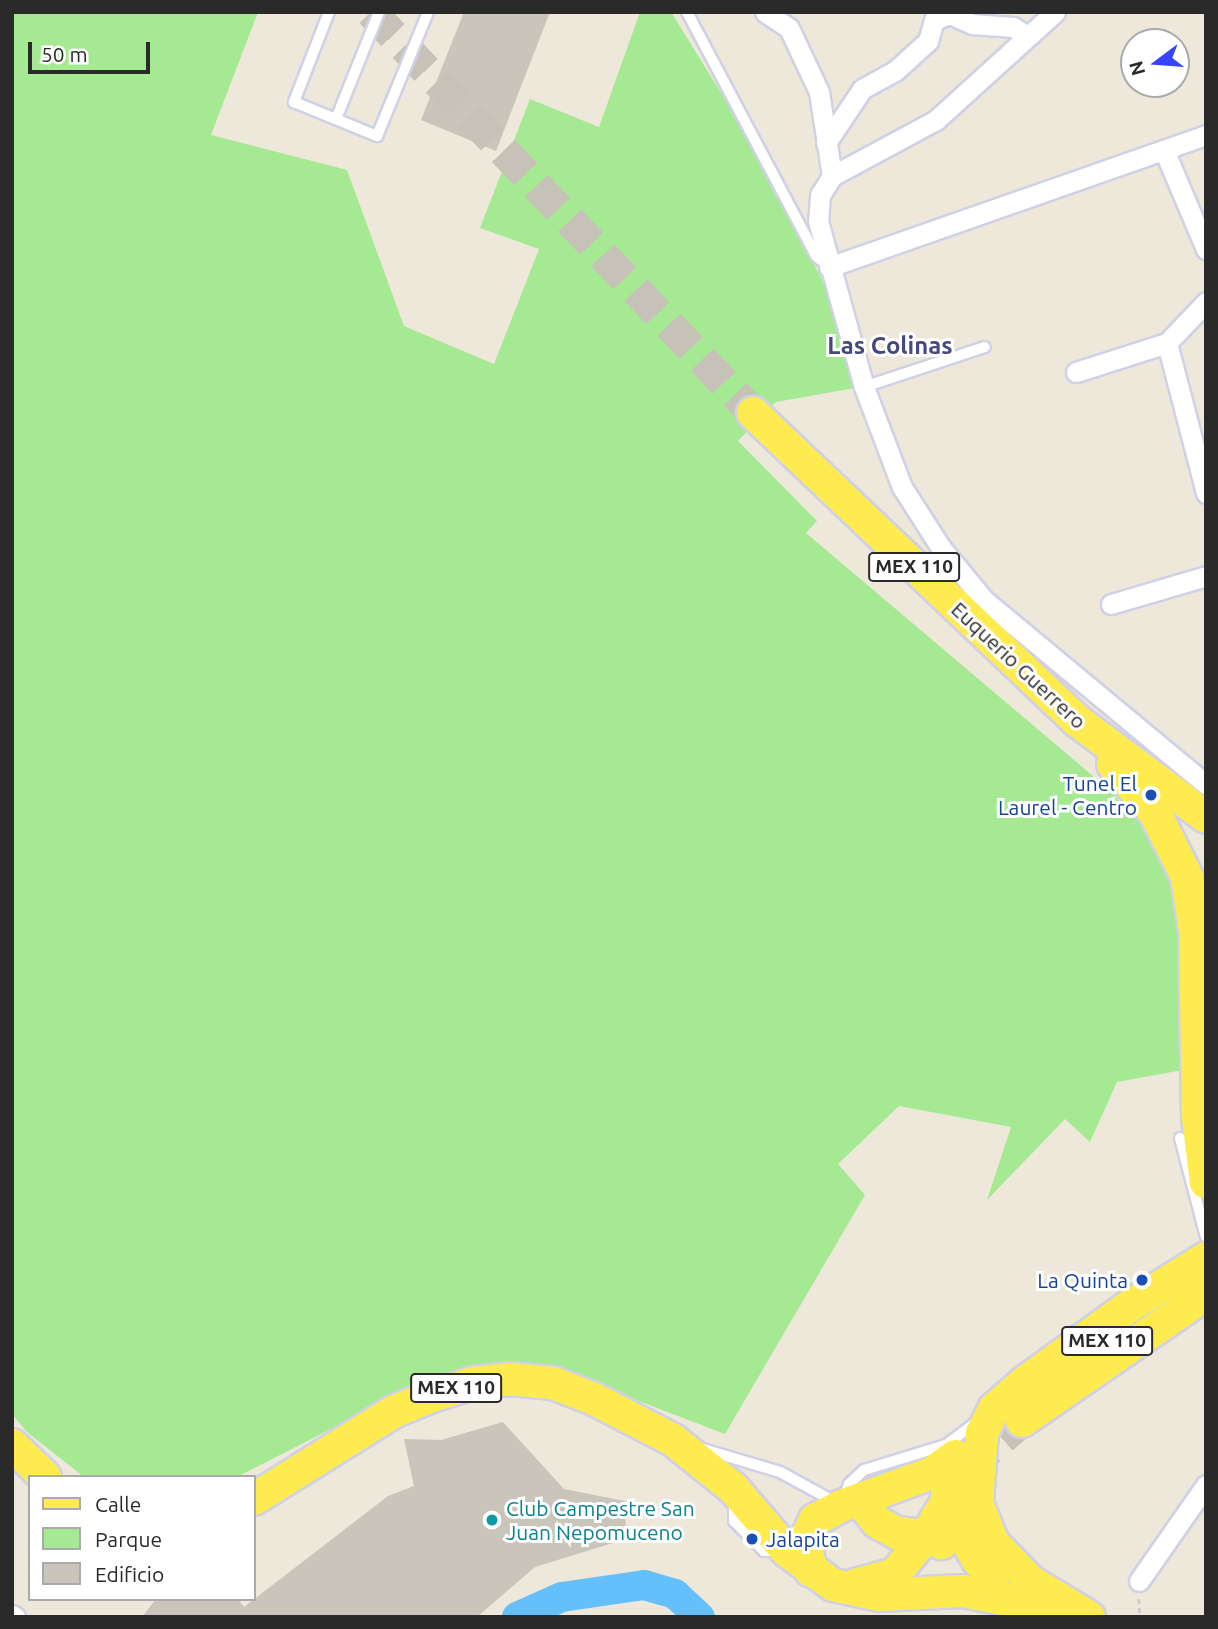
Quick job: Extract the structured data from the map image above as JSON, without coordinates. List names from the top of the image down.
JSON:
{
  "streets": {
    "main road": ["MEX 110", "Euquerio Guerrero"]
  },
  "crossings": [
    ["MEX 110", "Euquerio Guerrero"]
  ],
  "districts": ["Las Colinas"],
  "places": [
    "Tunel El Laurel - Centro",
    "La Quinta",
    "Club Campestre San Juan Nepomuceno",
    "Jalapita"
  ],
  "legend": ["Calle", "Parque", "Edificio"],
  "scale_bar": "50 m",
  "north": "left"
}
